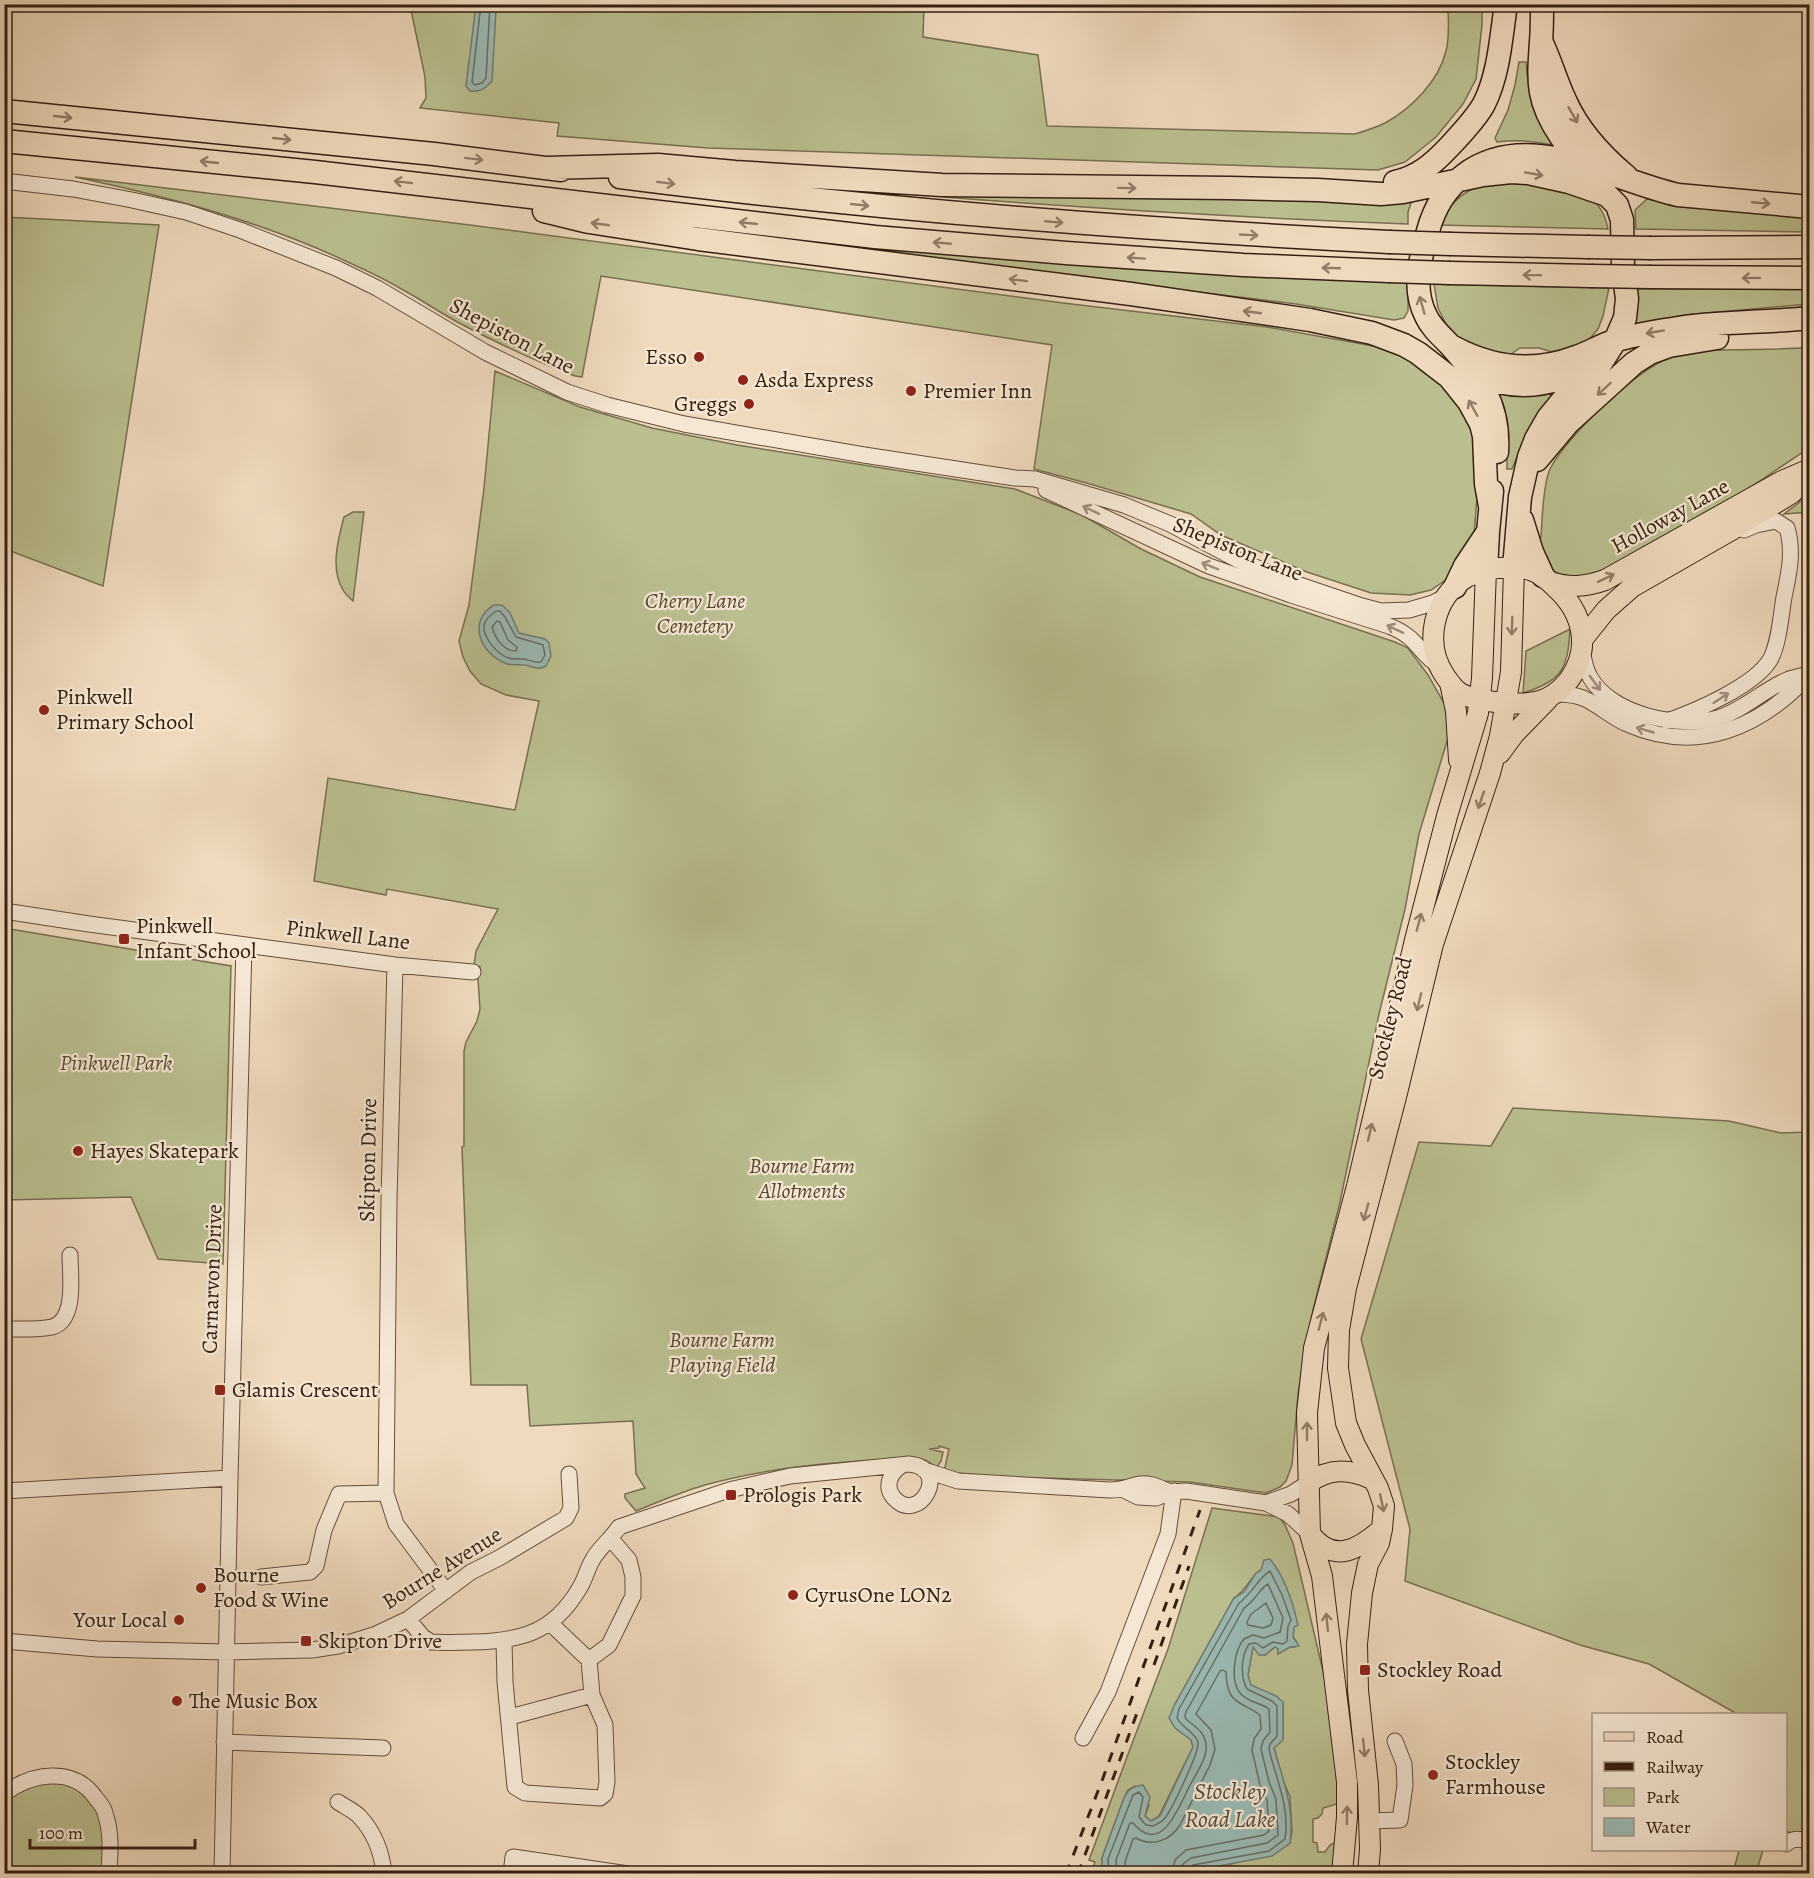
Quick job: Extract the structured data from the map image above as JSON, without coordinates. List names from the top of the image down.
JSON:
{
  "streets": {
    "main road": ["Holloway Lane", "Stockley Road"],
    "street": [
      "Shepiston Lane",
      "Pinkwell Lane",
      "Skipton Drive",
      "Carnarvon Drive",
      "Bourne Avenue"
    ]
  },
  "crossings": [
    ["Holloway Lane", "Stockley Road"],
    ["Pinkwell Lane", "Skipton Drive"],
    ["Pinkwell Lane", "Carnarvon Drive"],
    ["Skipton Drive", "Bourne Avenue"],
    ["Carnarvon Drive", "Bourne Avenue"]
  ],
  "water": ["Stockley Road Lake"],
  "parks": [
    "Cherry Lane Cemetery",
    "Pinkwell Park",
    "Bourne Farm Allotments",
    "Bourne Farm Playing Field"
  ],
  "places": {
    "other": [
      "Esso",
      "Asda Express",
      "Premier Inn",
      "Greggs",
      "Pinkwell Primary School",
      "Hayes Skatepark",
      "Bourne Food & Wine",
      "CyrusOne LON2",
      "Your Local",
      "The Music Box",
      "Stockley Farmhouse"
    ],
    "transit": [
      "Pinkwell Infant School",
      "Glamis Crescent",
      "Prologis Park",
      "Skipton Drive",
      "Stockley Road"
    ]
  },
  "legend": [
    "Road",
    "Railway",
    "Park",
    "Water"
  ],
  "scale_bar": "100 m"
}
